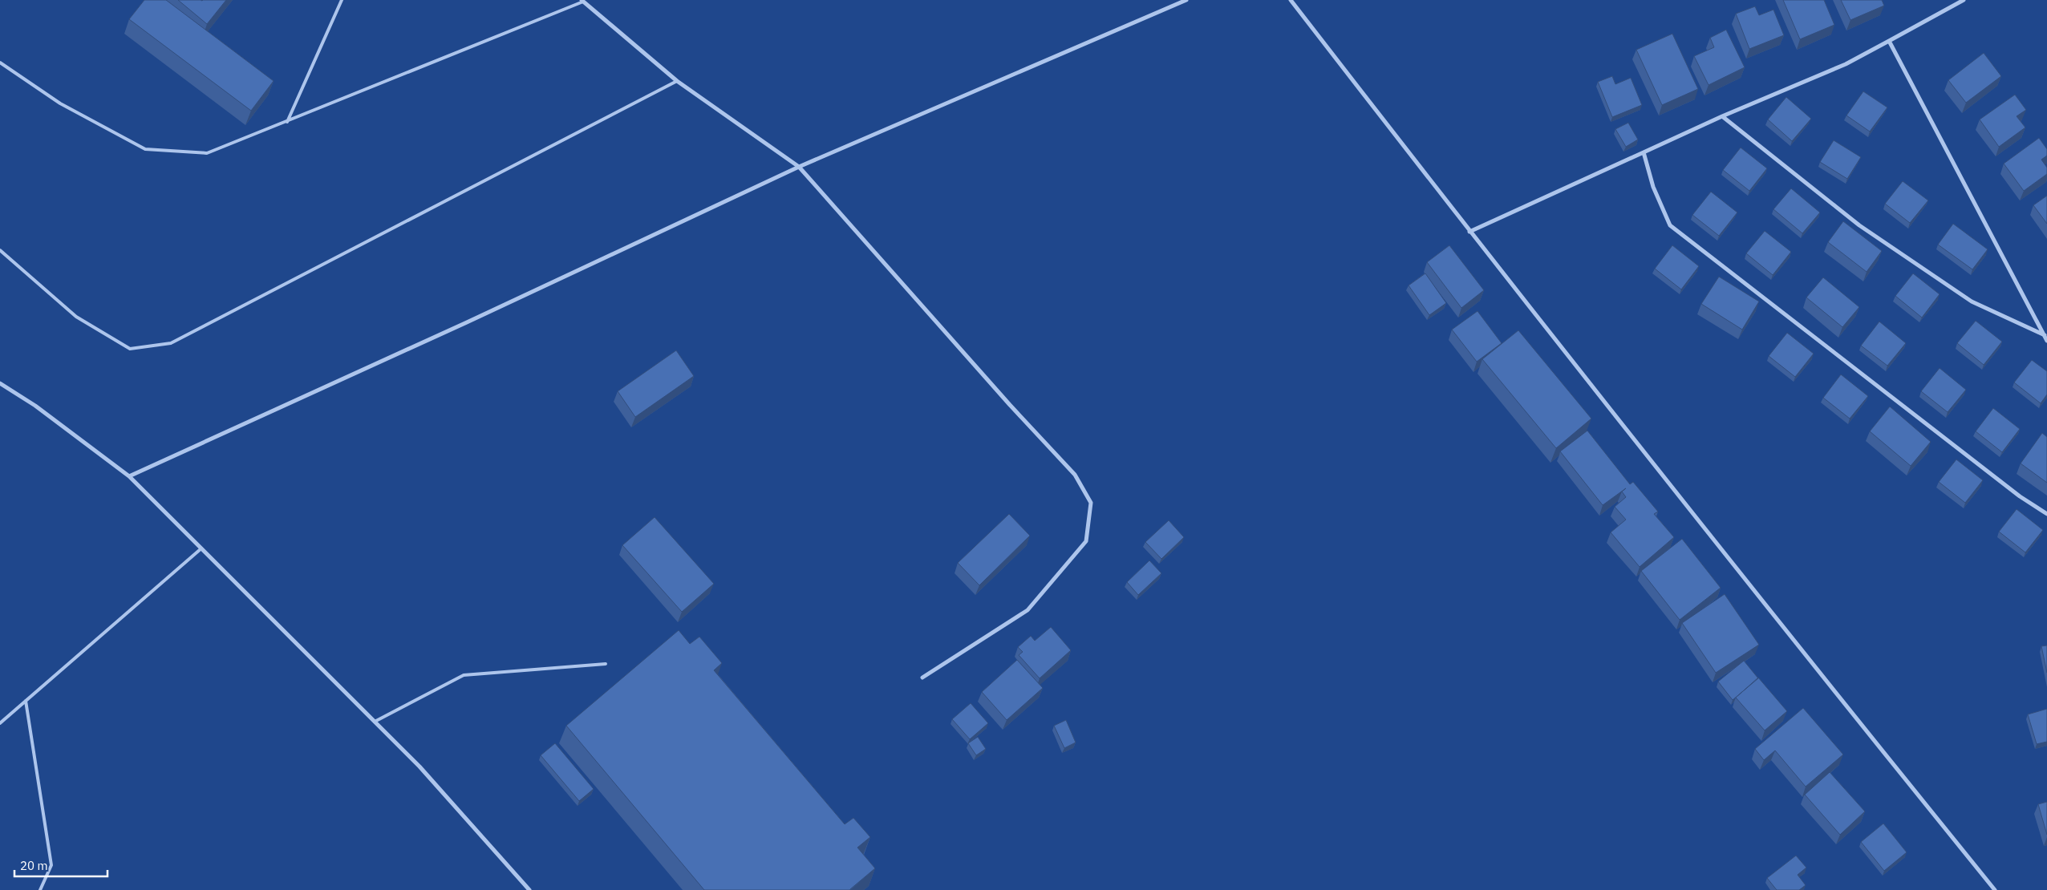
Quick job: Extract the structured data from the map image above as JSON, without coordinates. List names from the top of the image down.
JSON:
{
  "scale_bar": "20 m"
}
